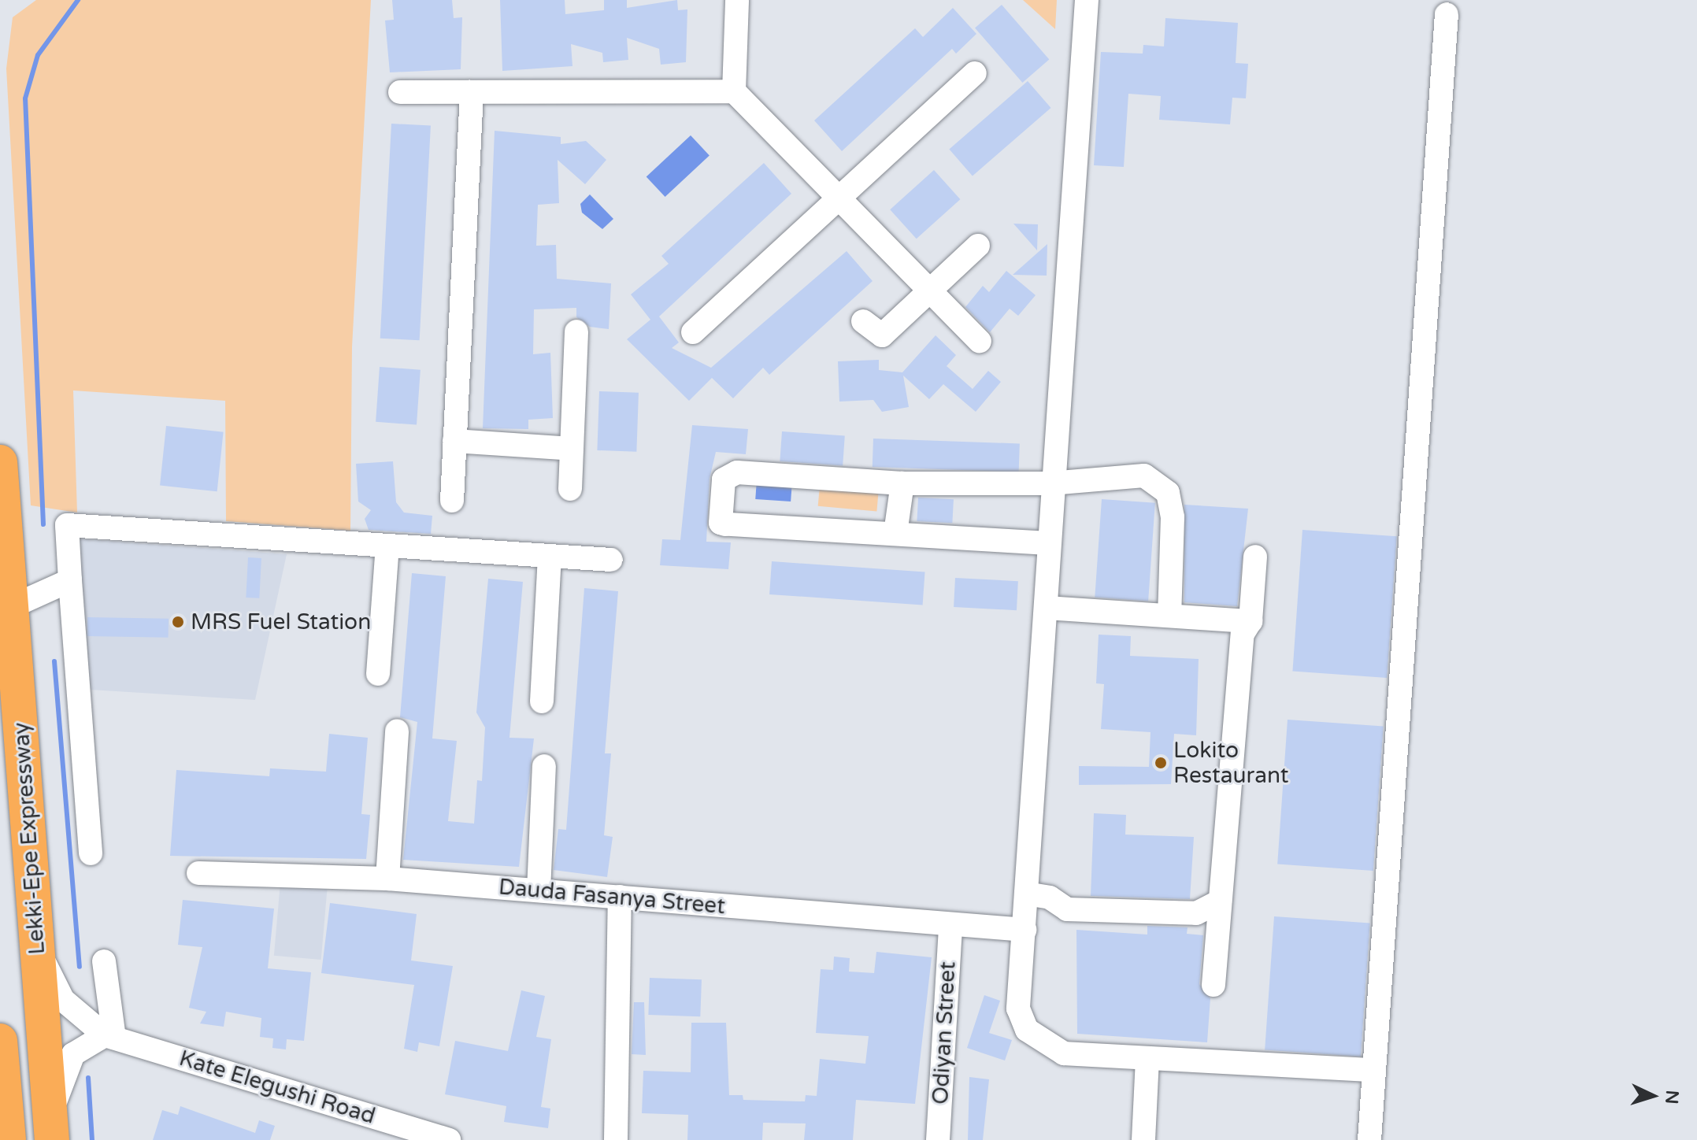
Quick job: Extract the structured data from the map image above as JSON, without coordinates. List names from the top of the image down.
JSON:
{
  "streets": {
    "highway": ["Lekki-Epe Expressway"],
    "street": ["Dauda Fasanya Street", "Odiyan Street", "Kate Elegushi Road"]
  },
  "crossings": [
    ["Lekki-Epe Expressway", "Kate Elegushi Road"],
    ["Dauda Fasanya Street", "Odiyan Street"]
  ],
  "places": ["MRS Fuel Station", "Lokito Restaurant"],
  "north": "right"
}
